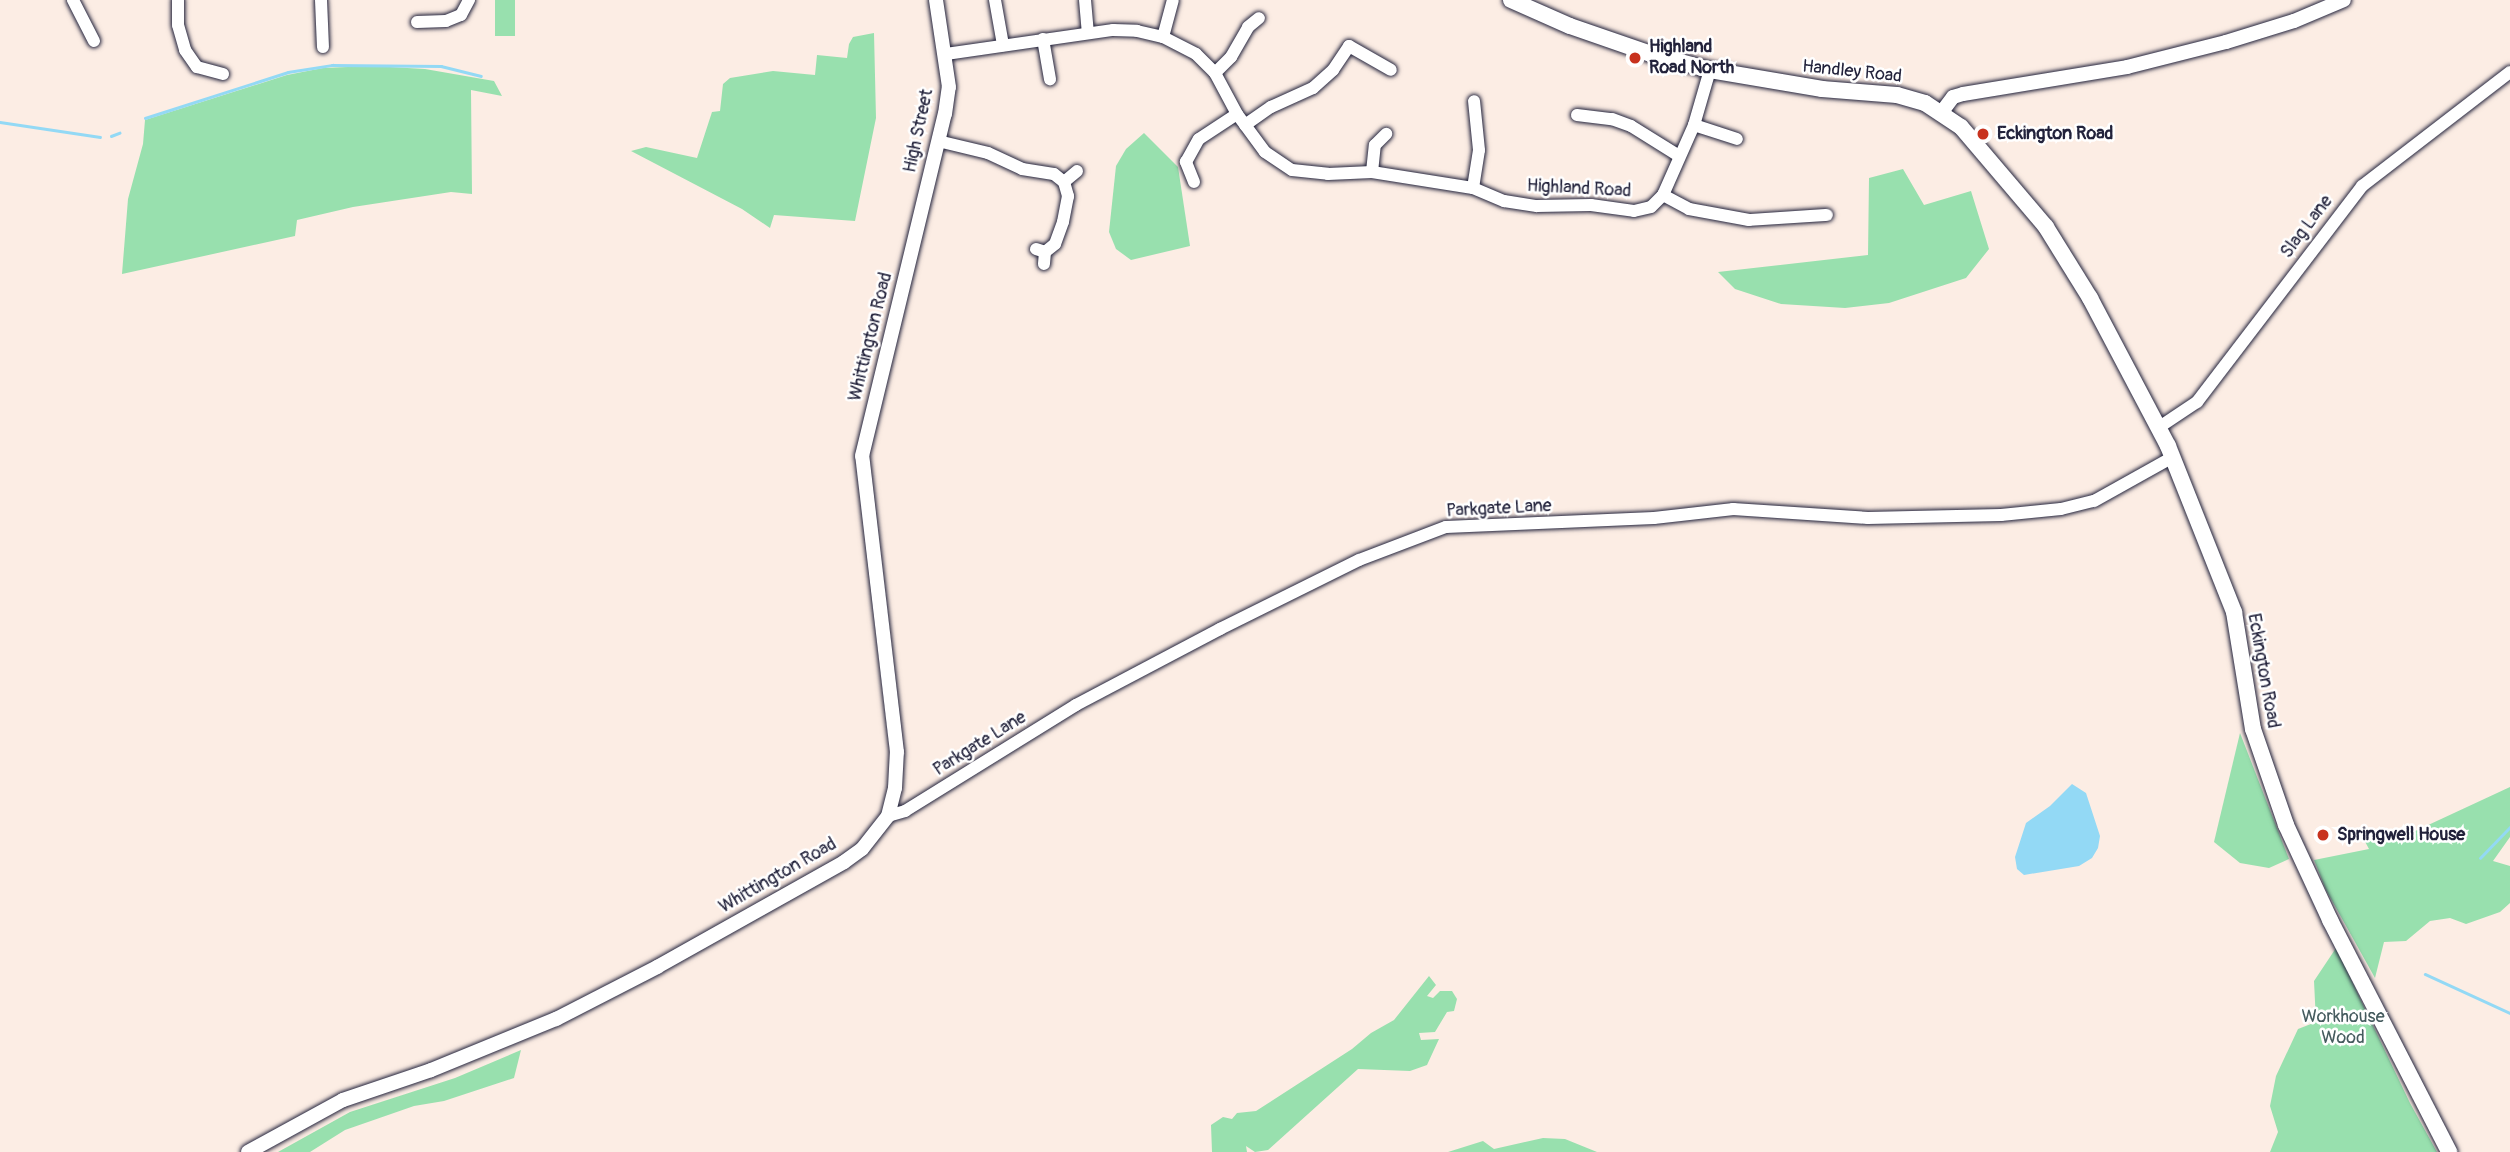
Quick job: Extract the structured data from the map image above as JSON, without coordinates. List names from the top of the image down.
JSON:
{
  "streets": {
    "main road": ["Handley Road", "Eckington Road"],
    "street": [
      "High Street",
      "Highland Road",
      "Slag Lane",
      "Whittington Road",
      "Parkgate Lane"
    ]
  },
  "crossings": [
    ["Handley Road", "Eckington Road"],
    ["High Street", "Highland Road"],
    ["High Street", "Whittington Road"],
    ["Slag Lane", "Eckington Road"],
    ["Whittington Road", "Parkgate Lane"],
    ["Parkgate Lane", "Eckington Road"]
  ],
  "parks": ["Workhouse Wood"],
  "places": ["Highland Road North", "Eckington Road", "Springwell House"]
}
